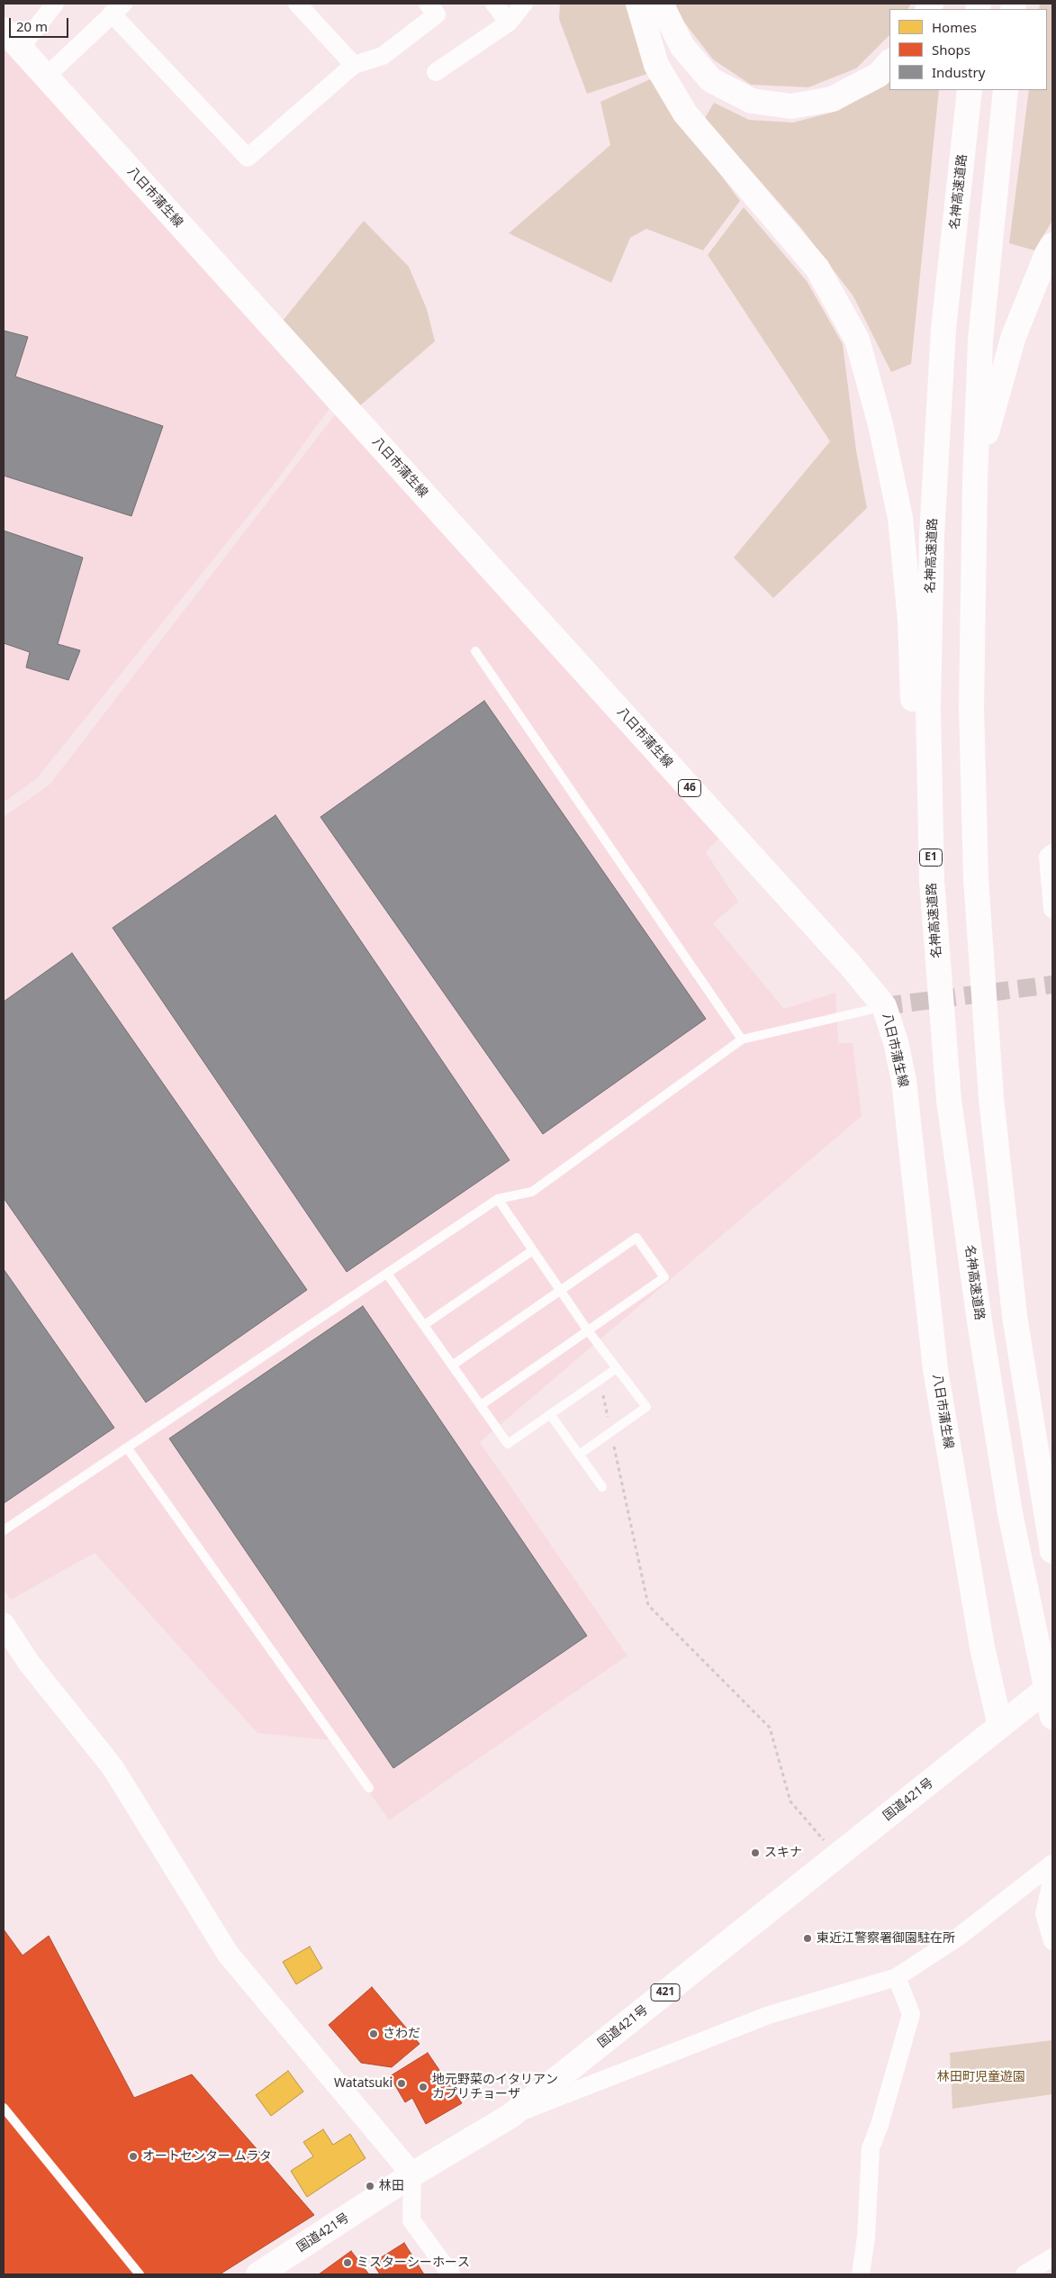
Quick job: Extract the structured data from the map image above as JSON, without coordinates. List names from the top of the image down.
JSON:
{
  "streets": {
    "main road": [
      "名神高速道路",
      "八日市蒲生線",
      "46",
      "E1",
      "国道421号",
      "421"
    ]
  },
  "crossings": [
    ["八日市蒲生線", "国道421号"]
  ],
  "parks": ["林田町児童遊園"],
  "places": [
    "スキナ",
    "東近江警察署御園駐在所",
    "さわだ",
    "Watatsuki",
    "地元野菜のイタリアン カプリチョーザ",
    "オートセンター ムラタ",
    "林田",
    "ミスターシーホース"
  ],
  "legend": ["Homes", "Shops", "Industry"],
  "scale_bar": "20 m"
}
